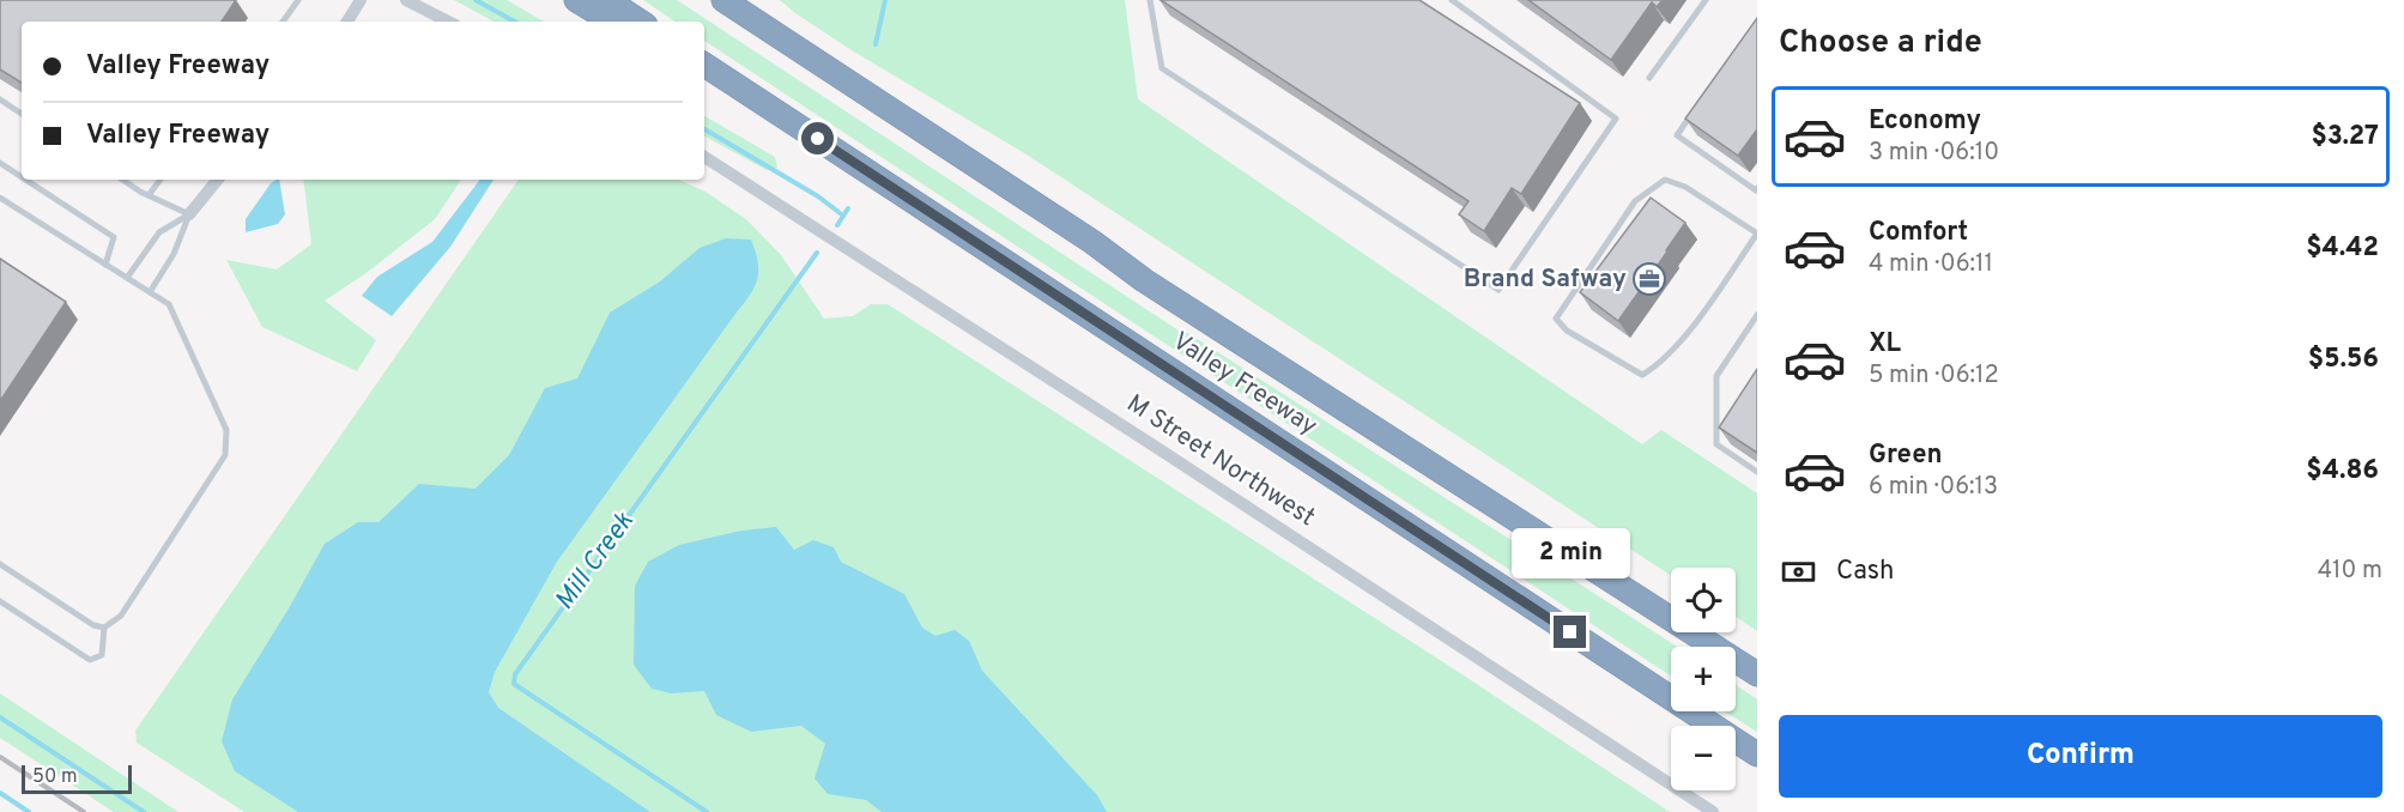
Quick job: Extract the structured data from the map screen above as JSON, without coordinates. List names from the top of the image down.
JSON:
{
  "streets": {
    "highway": ["Valley Freeway"],
    "street": ["M Street Northwest"]
  },
  "water": ["Mill Creek"],
  "places": {
    "office": ["Brand Safway"]
  },
  "scale_bar": "50 m",
  "page": {
    "heading": "Choose a ride",
    "banner": ["Valley Freeway", "Valley Freeway"],
    "list": [
      {
        "name": "Economy",
        "note": "3 min · 06:10",
        "value": "$3.27"
      },
      {
        "name": "Comfort",
        "note": "4 min · 06:11",
        "value": "$4.42"
      },
      {
        "name": "XL",
        "note": "5 min · 06:12",
        "value": "$5.56"
      },
      {
        "name": "Green",
        "note": "6 min · 06:13",
        "value": "$4.86"
      }
    ],
    "bubble": "2 min",
    "pay": ["Cash", "410 m"],
    "map_buttons": ["+", "−"],
    "buttons": "Confirm",
    "scale": "50 m"
  }
}
